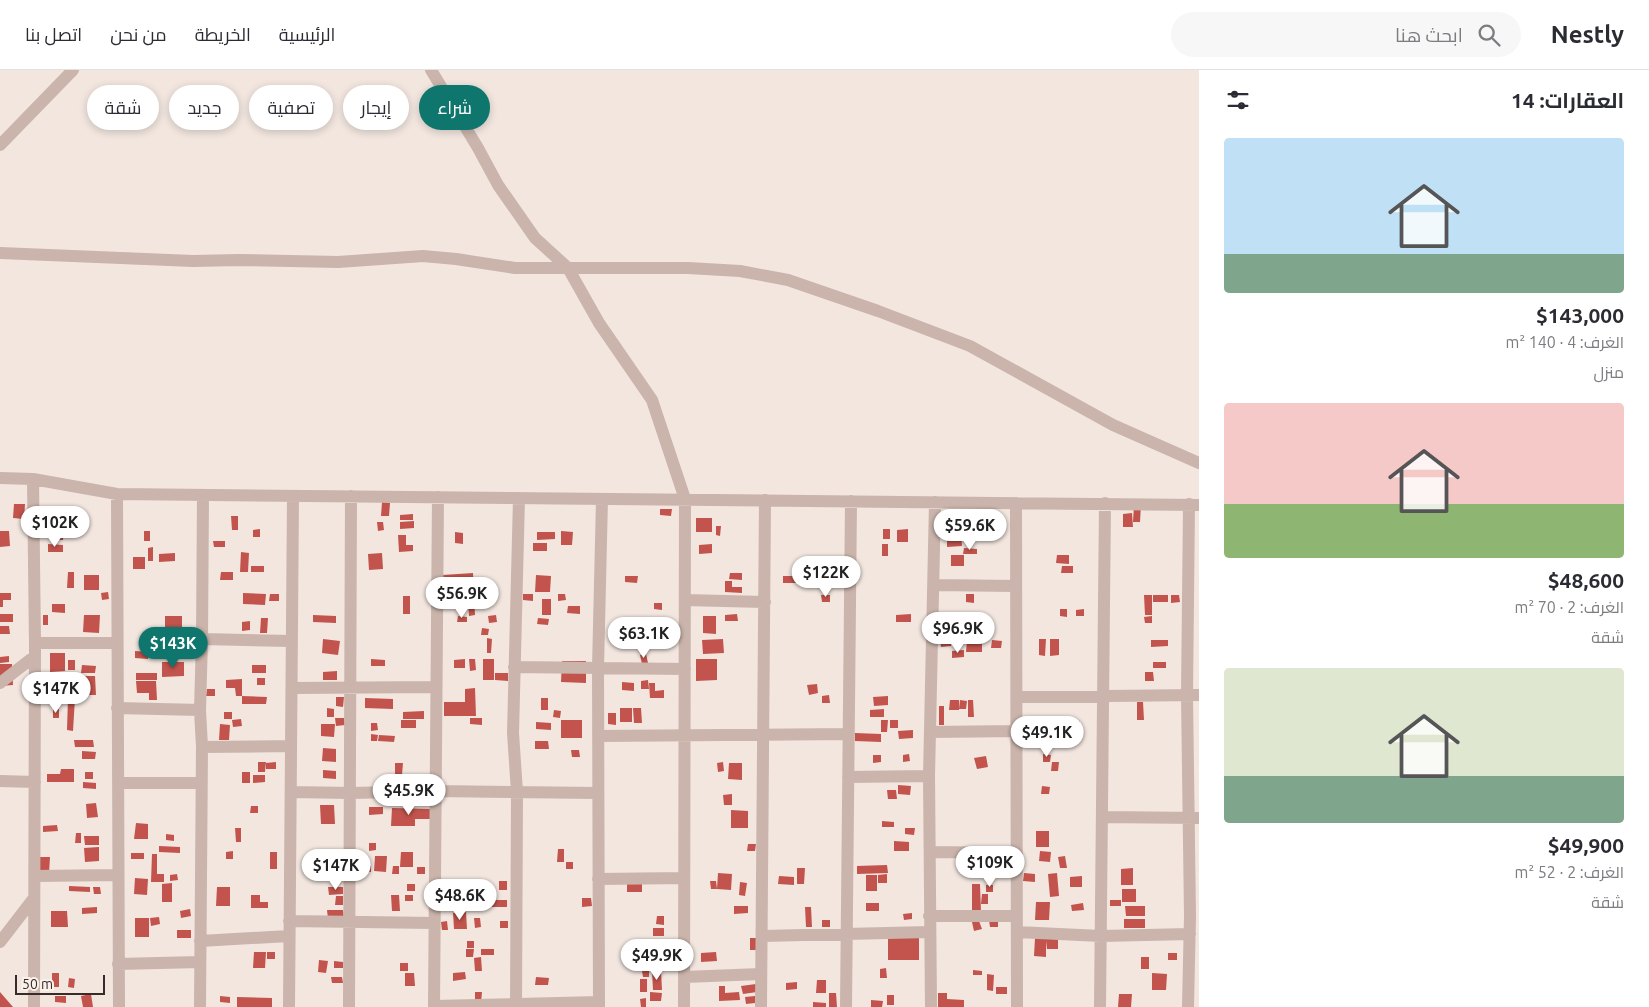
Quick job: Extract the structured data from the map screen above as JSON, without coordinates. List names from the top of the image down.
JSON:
{
  "scale_bar": "50 m",
  "page": {
    "header": "Nestly",
    "search": "ابحث هنا",
    "nav": [
      "الرئيسية",
      "الخريطة",
      "من نحن",
      "اتصل بنا"
    ],
    "heading": "العقارات: 14",
    "chip": [
      "شراء",
      "إيجار",
      "تصفية",
      "جديد",
      "شقة"
    ],
    "list": [
      {
        "name": "$143,000",
        "note": "الغرف: 4 · 140 m² · منزل"
      },
      {
        "name": "$48,600",
        "note": "الغرف: 2 · 70 m² · شقة"
      },
      {
        "name": "$49,900",
        "note": "الغرف: 2 · 52 m² · شقة"
      }
    ],
    "price": [
      "$102K",
      "$59.6K",
      "$122K",
      "$56.9K",
      "$96.9K",
      "$63.1K",
      "$143K",
      "$147K",
      "$49.1K",
      "$45.9K",
      "$109K",
      "$147K",
      "$48.6K",
      "$49.9K"
    ],
    "scale": "50 m"
  }
}
